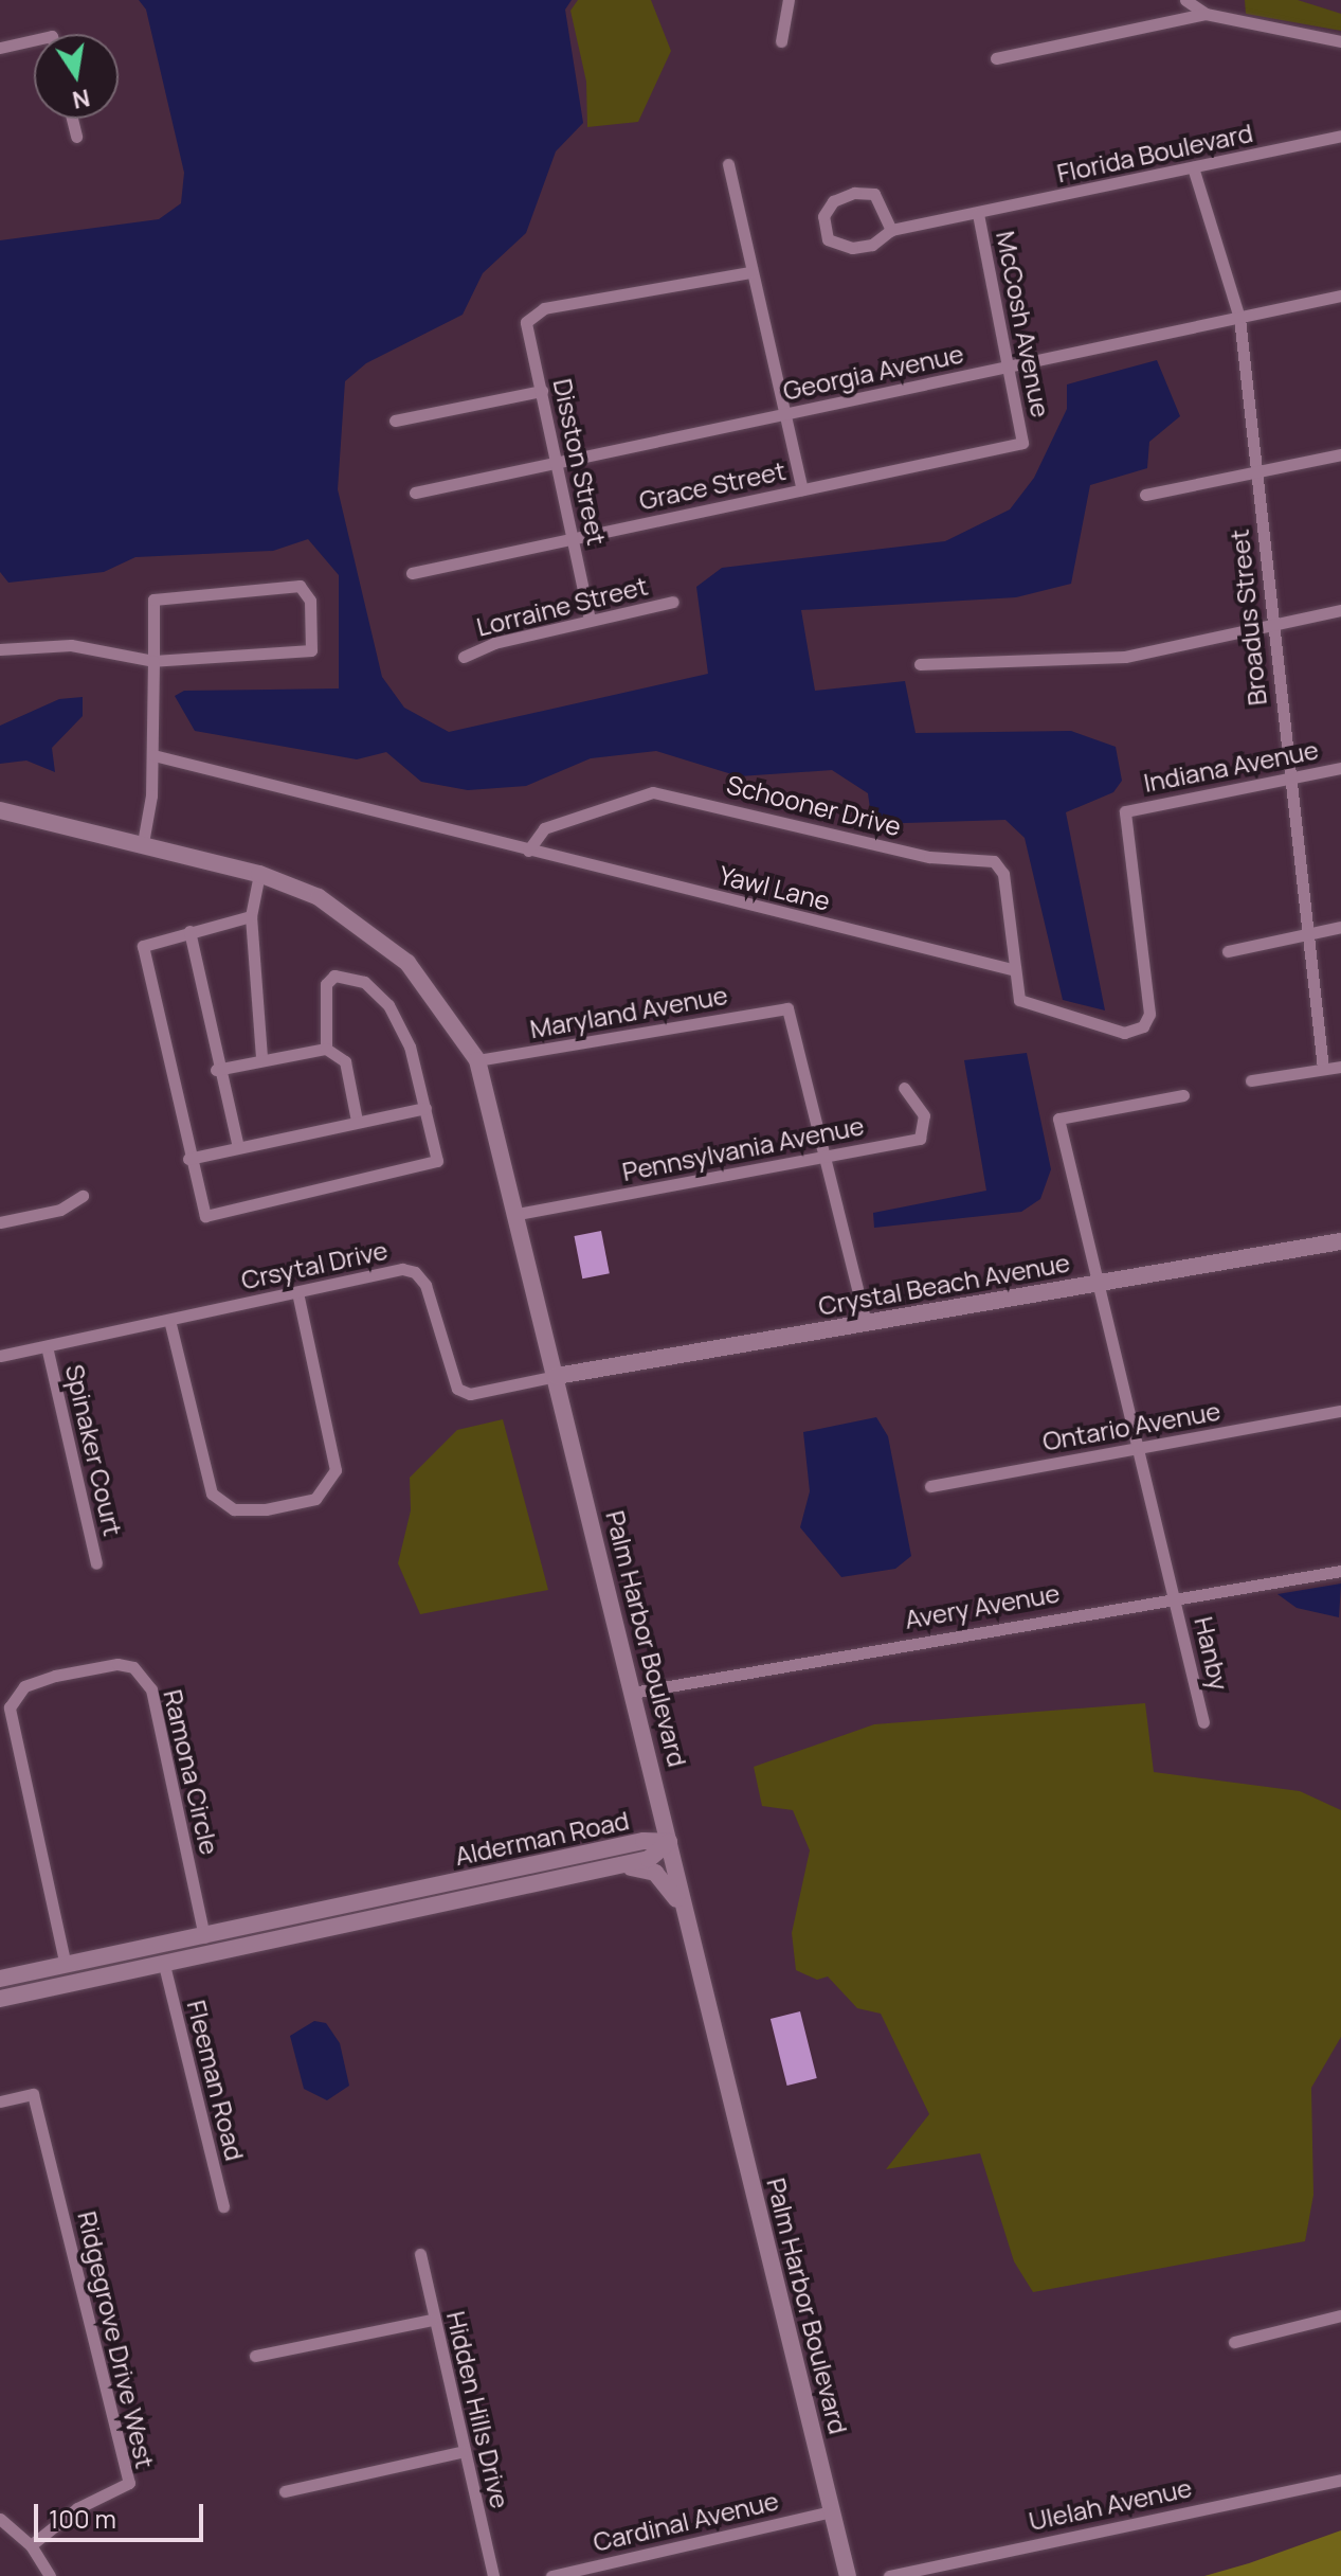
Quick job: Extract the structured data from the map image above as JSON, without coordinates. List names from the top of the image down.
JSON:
{
  "streets": {
    "main road": ["Crystal Beach Avenue", "Palm Harbor Boulevard", "Alderman Road"],
    "street": [
      "Florida Boulevard",
      "McCosh Avenue",
      "Georgia Avenue",
      "Disston Street",
      "Grace Street",
      "Lorraine Street",
      "Broadus Street",
      "Indiana Avenue",
      "Schooner Drive",
      "Yawl Lane",
      "Maryland Avenue",
      "Pennsylvania Avenue",
      "Crsytal Drive",
      "Ontario Avenue",
      "Spinaker Court",
      "Avery Avenue",
      "Hanby",
      "Ramona Circle",
      "Fleeman Road",
      "Ridgegrove Drive West",
      "Hidden Hills Drive",
      "Ulelah Avenue",
      "Cardinal Avenue"
    ]
  },
  "crossings": [
    ["Florida Boulevard", "McCosh Avenue"],
    ["Florida Boulevard", "Broadus Street"],
    ["McCosh Avenue", "Georgia Avenue"],
    ["McCosh Avenue", "Grace Street"],
    ["Georgia Avenue", "Disston Street"],
    ["Georgia Avenue", "Broadus Street"],
    ["Disston Street", "Grace Street"],
    ["Disston Street", "Lorraine Street"],
    ["Broadus Street", "Indiana Avenue"],
    ["Indiana Avenue", "Schooner Drive"],
    ["Indiana Avenue", "Yawl Lane"],
    ["Schooner Drive", "Yawl Lane"],
    ["Maryland Avenue", "Pennsylvania Avenue"],
    ["Maryland Avenue", "Palm Harbor Boulevard"],
    ["Pennsylvania Avenue", "Palm Harbor Boulevard"],
    ["Crsytal Drive", "Crystal Beach Avenue"],
    ["Crsytal Drive", "Spinaker Court"],
    ["Crsytal Drive", "Palm Harbor Boulevard"],
    ["Crystal Beach Avenue", "Palm Harbor Boulevard"],
    ["Crystal Beach Avenue", "Hanby"],
    ["Ontario Avenue", "Hanby"],
    ["Avery Avenue", "Palm Harbor Boulevard"],
    ["Avery Avenue", "Hanby"],
    ["Palm Harbor Boulevard", "Alderman Road"],
    ["Palm Harbor Boulevard", "Cardinal Avenue"],
    ["Ramona Circle", "Alderman Road"],
    ["Alderman Road", "Fleeman Road"]
  ],
  "scale_bar": "100 m",
  "north": "bottom"
}
